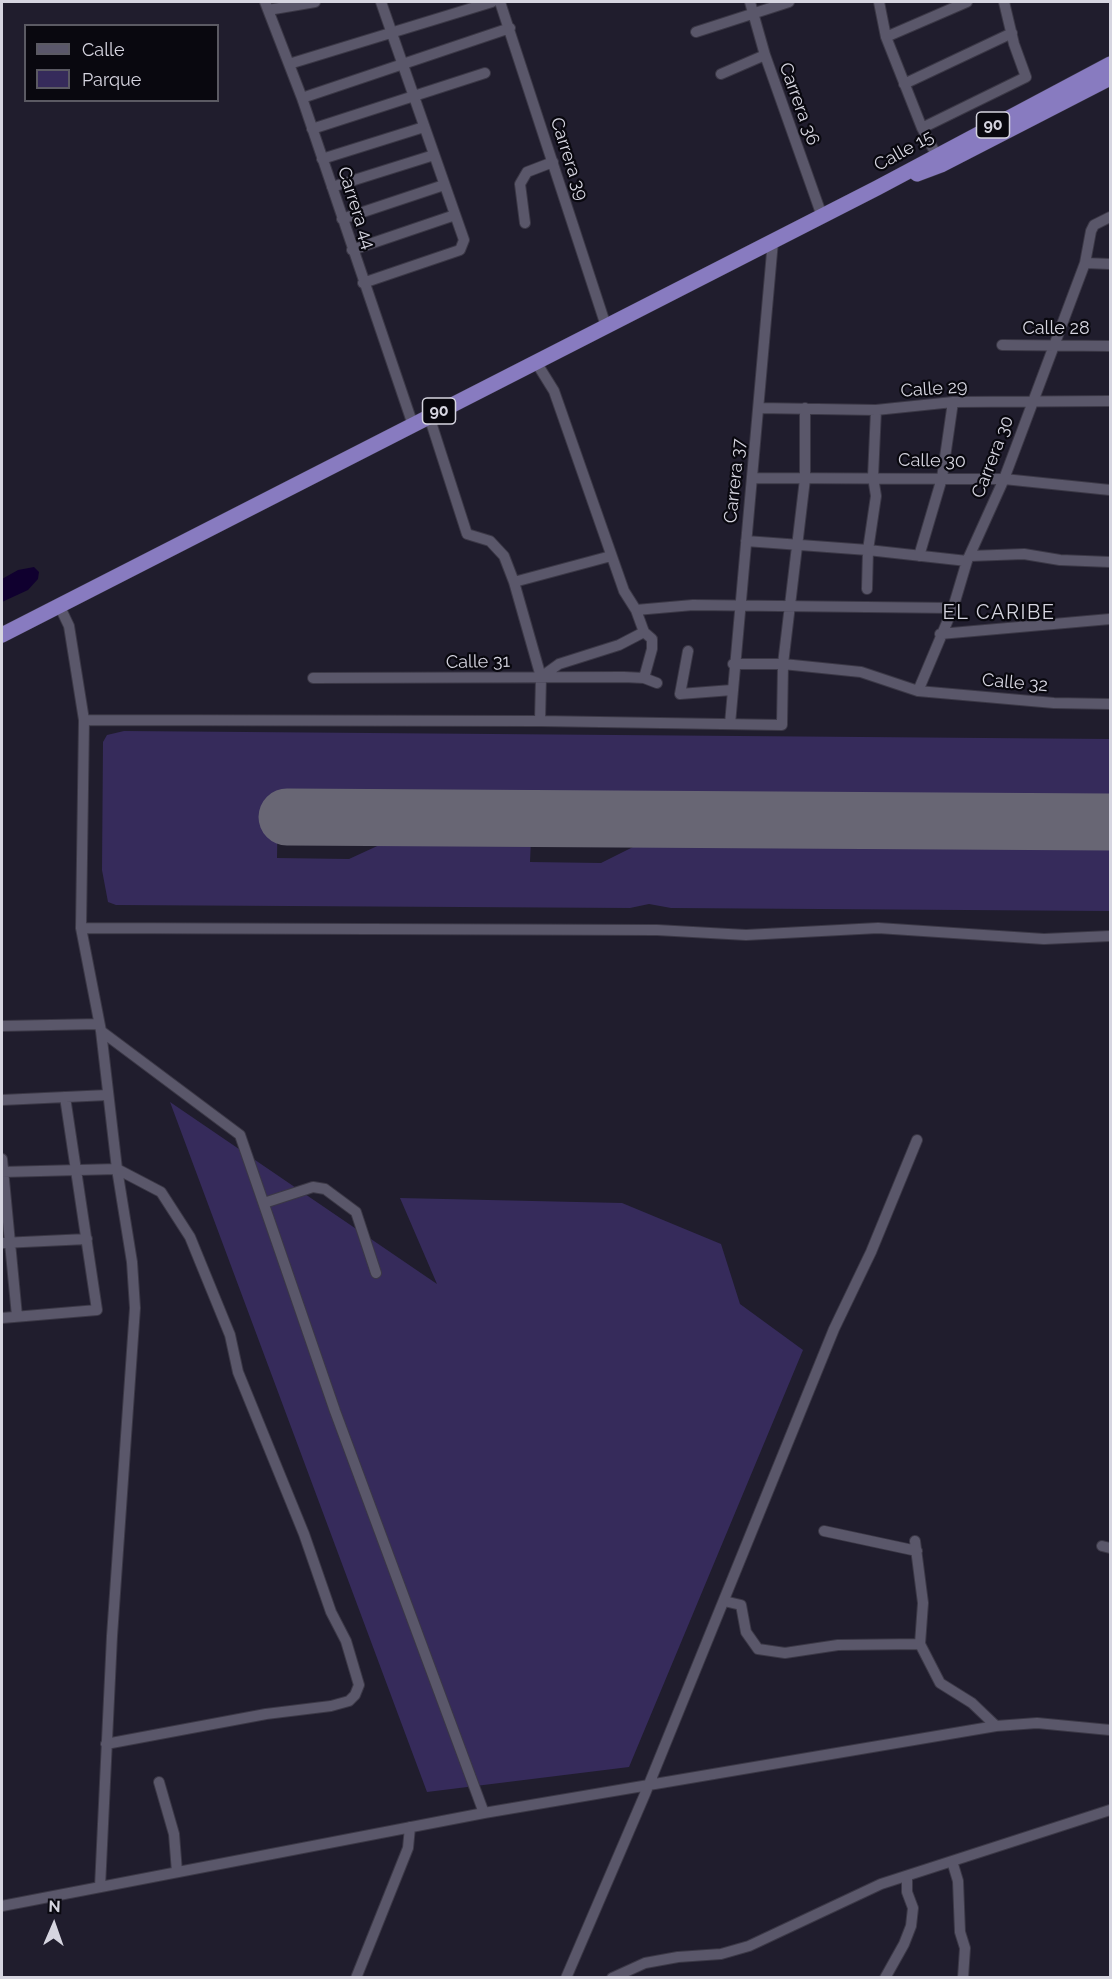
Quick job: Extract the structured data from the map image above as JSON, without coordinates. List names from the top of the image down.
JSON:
{
  "streets": {
    "highway": ["90", "Calle 15"],
    "street": [
      "Carrera 36",
      "Carrera 39",
      "Carrera 44",
      "Calle 28",
      "Calle 29",
      "Carrera 30",
      "Calle 30",
      "Carrera 37",
      "Calle 31",
      "Calle 32"
    ]
  },
  "crossings": [
    ["Carrera 36", "90"],
    ["Carrera 36", "Calle 15"],
    ["90", "Calle 15"],
    ["90", "Carrera 39"],
    ["90", "Carrera 44"],
    ["90", "Carrera 37"],
    ["Calle 28", "Carrera 30"],
    ["Calle 29", "Carrera 30"],
    ["Calle 29", "Carrera 37"],
    ["Carrera 30", "Calle 30"],
    ["Carrera 30", "Calle 32"],
    ["Calle 30", "Carrera 37"],
    ["Carrera 37", "Calle 32"]
  ],
  "districts": ["EL CARIBE"],
  "legend": ["Calle", "Parque"],
  "north": "top"
}
